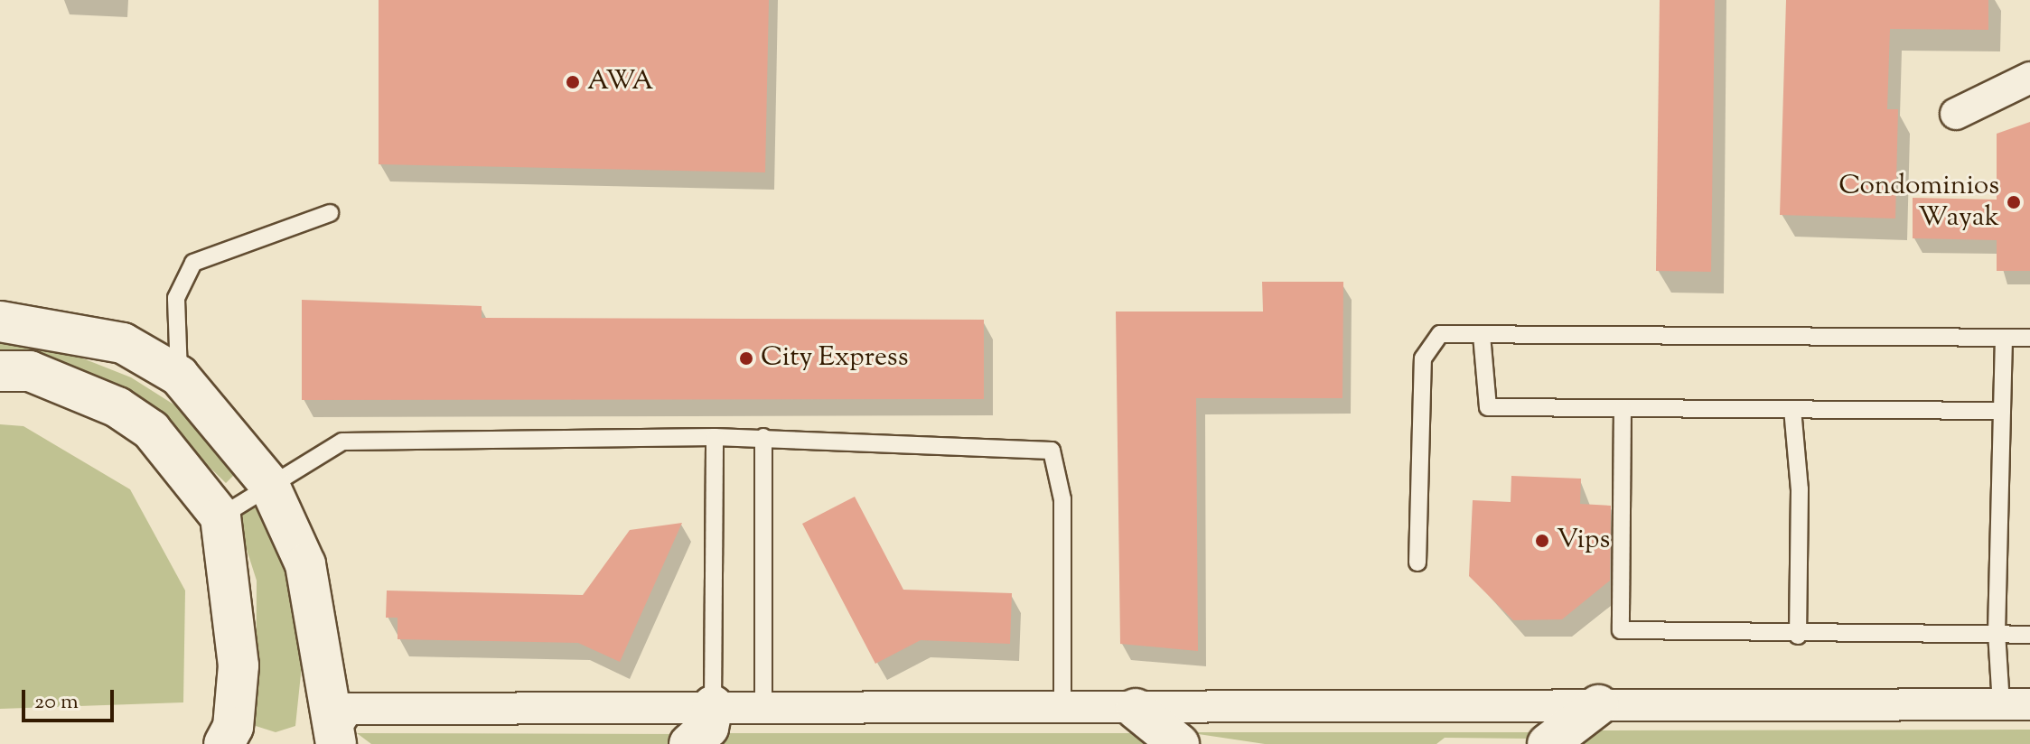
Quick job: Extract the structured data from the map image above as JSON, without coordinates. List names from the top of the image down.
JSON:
{
  "places": [
    "AWA",
    "Condominios Wayak",
    "City Express",
    "Vips"
  ],
  "scale_bar": "20 m"
}
